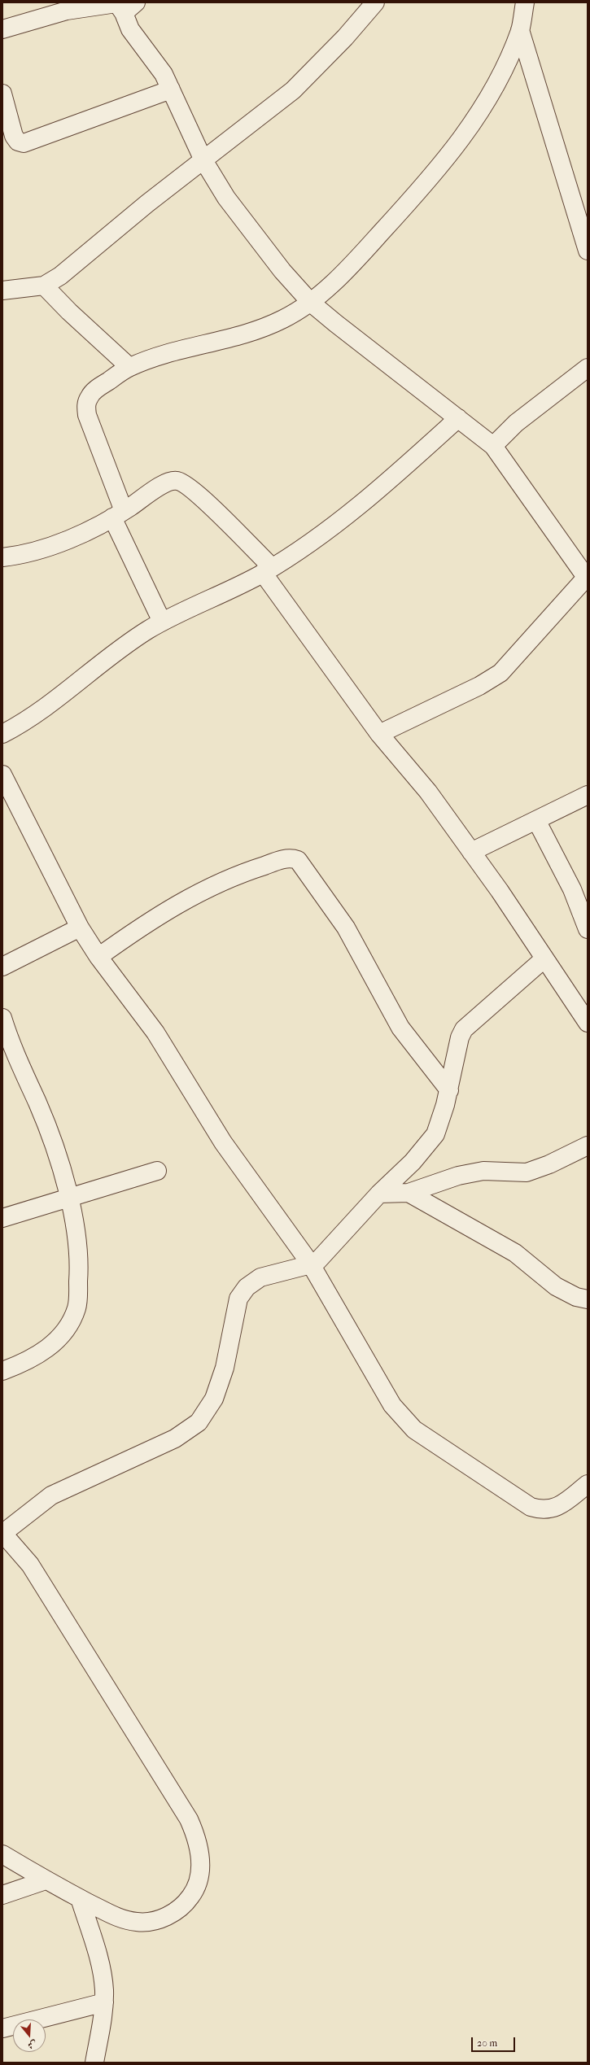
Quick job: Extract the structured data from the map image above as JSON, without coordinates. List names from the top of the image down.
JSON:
{
  "scale_bar": "20 m",
  "north": "bottom"
}
